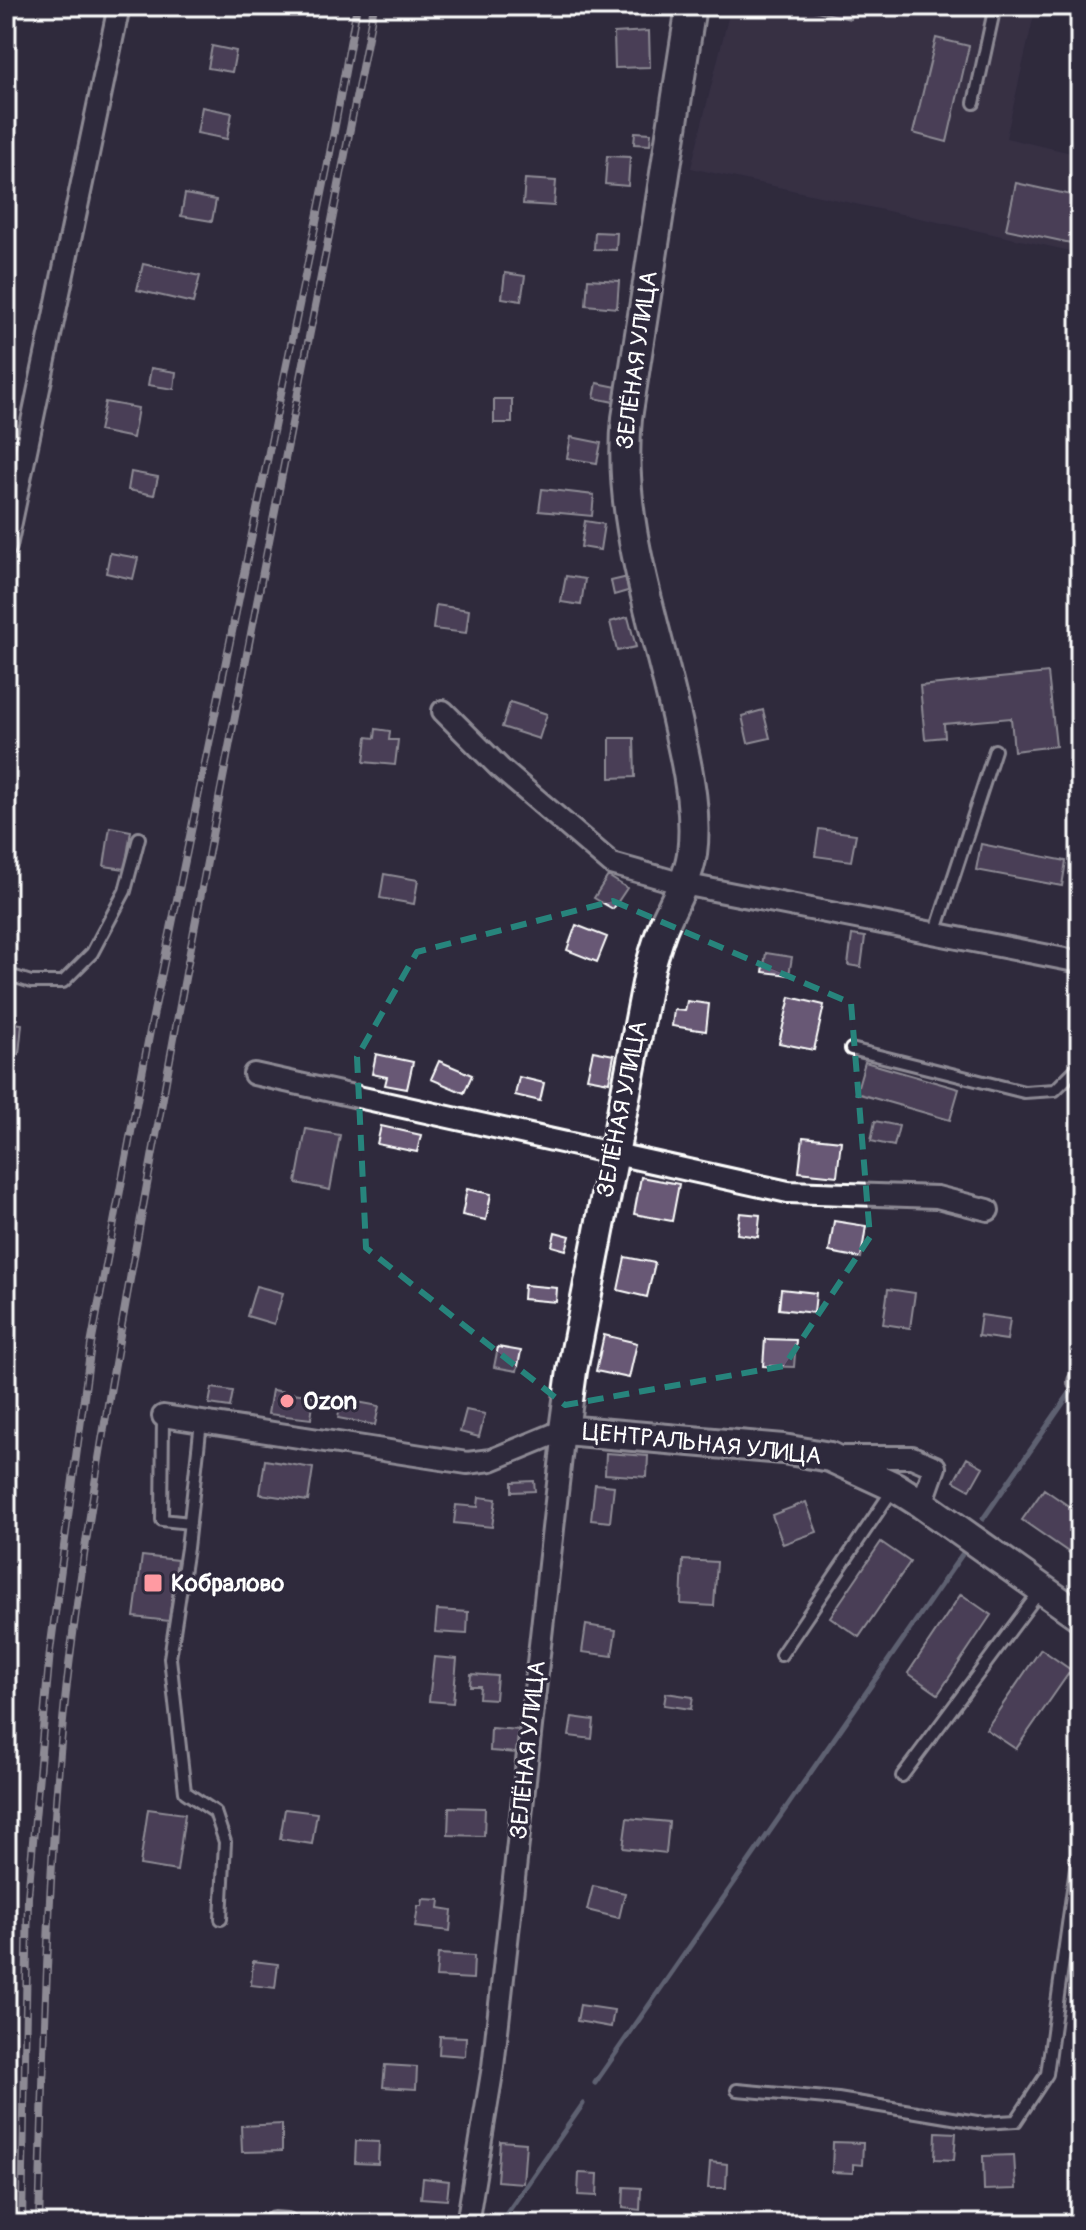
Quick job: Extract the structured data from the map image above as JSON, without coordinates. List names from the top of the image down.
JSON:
{
  "streets": {
    "street": ["ЗЕЛЁНАЯ УЛИЦА", "ЦЕНТРАЛЬНАЯ УЛИЦА"]
  },
  "crossings": [
    ["ЗЕЛЁНАЯ УЛИЦА", "ЦЕНТРАЛЬНАЯ УЛИЦА"]
  ],
  "places": {
    "other": ["Ozon"],
    "transit": ["Кобралово"]
  }
}
